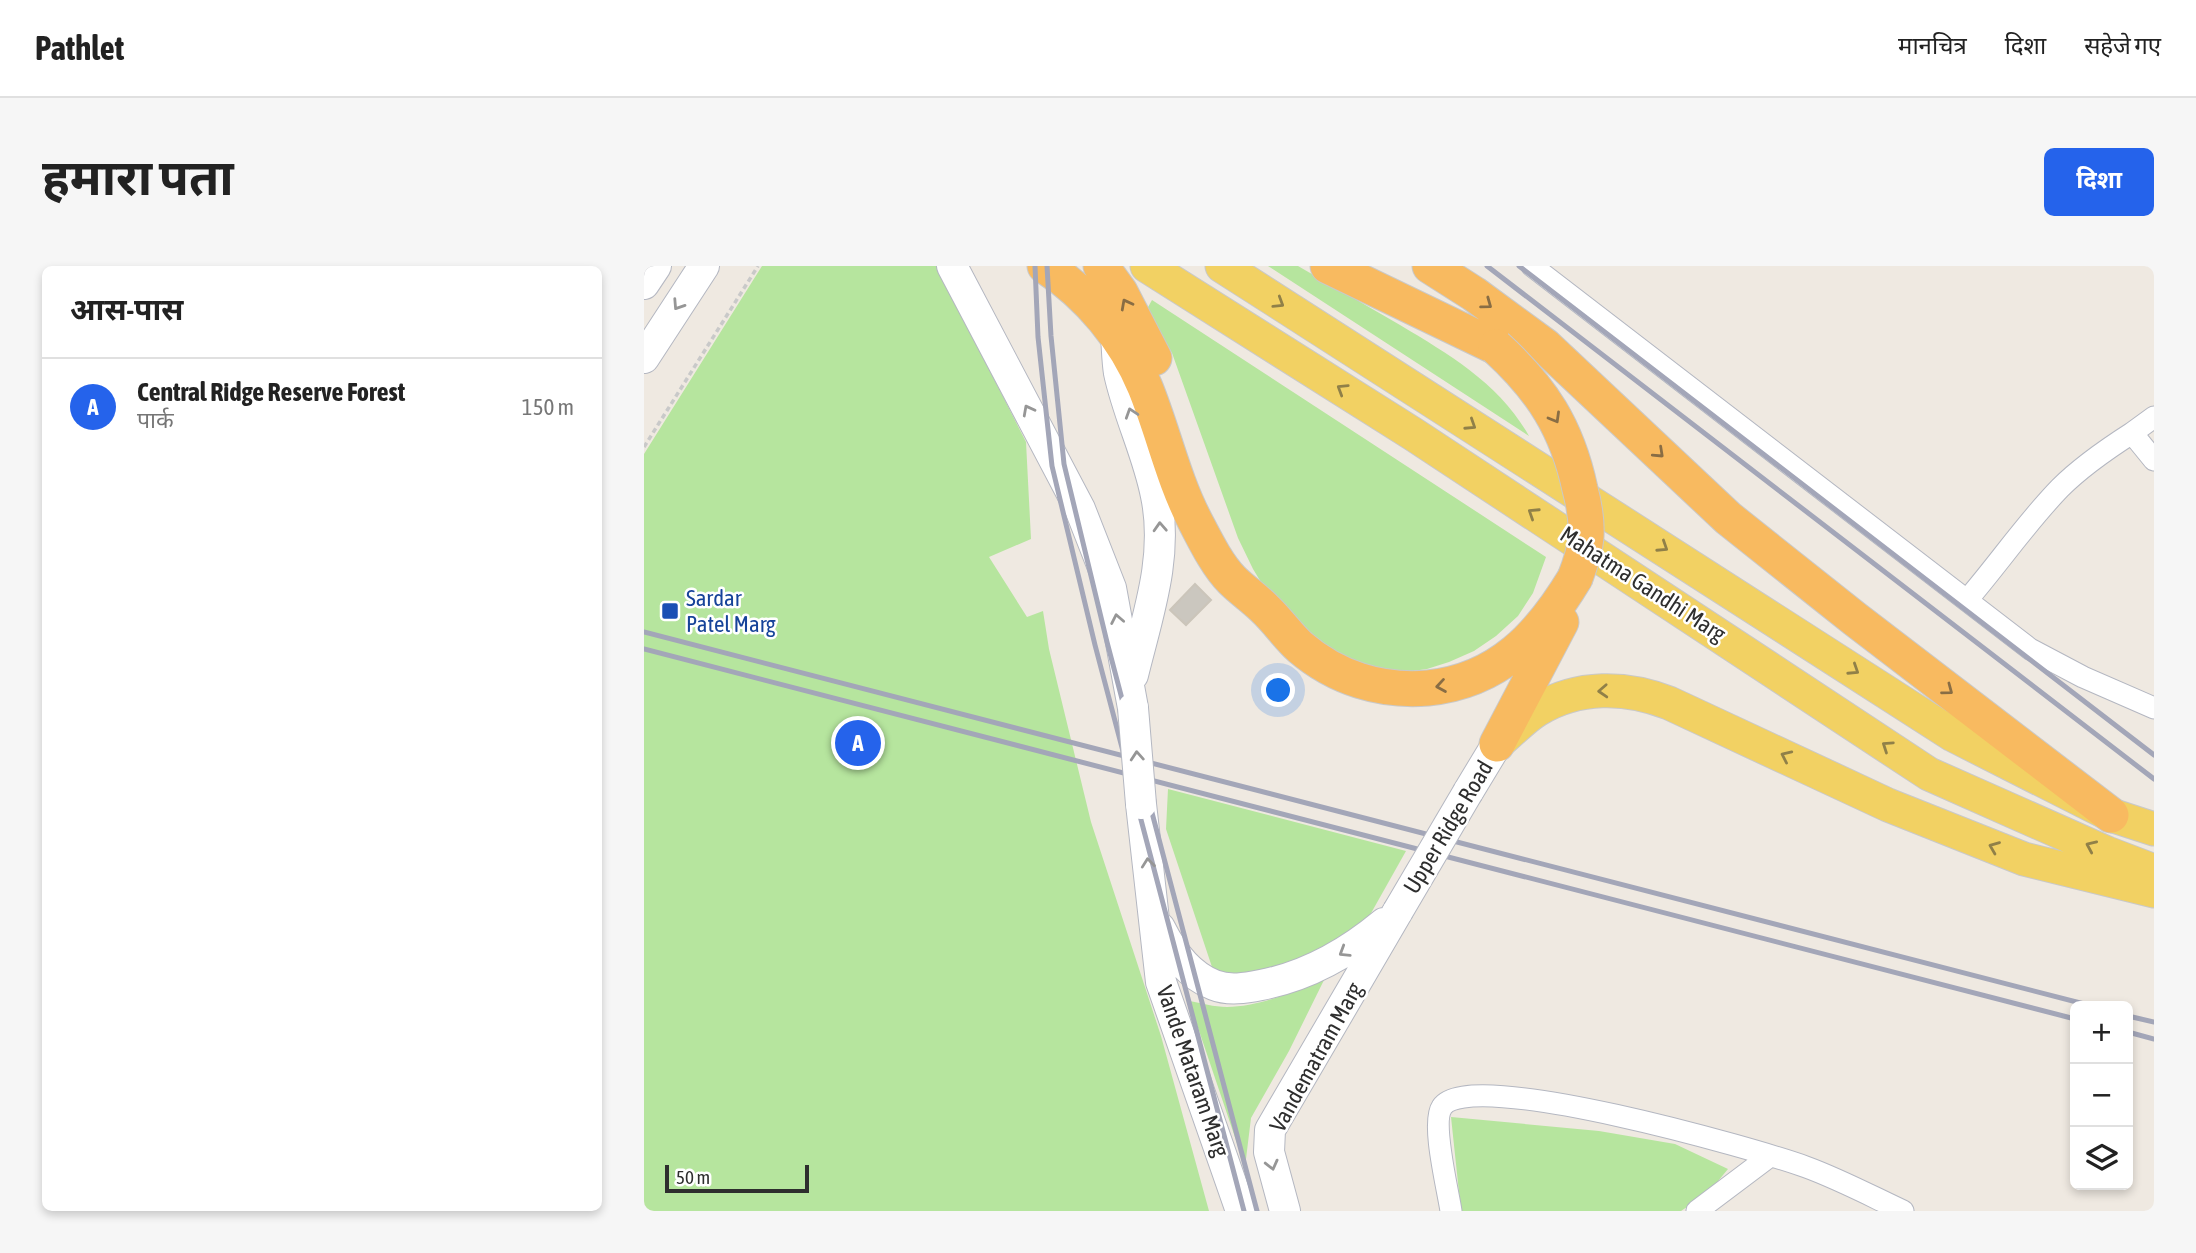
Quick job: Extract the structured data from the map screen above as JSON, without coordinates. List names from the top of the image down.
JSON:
{
  "streets": {
    "main road": [
      "Mahatma Gandhi Marg",
      "Upper Ridge Road",
      "Vandematram Marg",
      "Vande Mataram Marg"
    ]
  },
  "crossings": [
    ["Upper Ridge Road", "Vandematram Marg"]
  ],
  "one_way": ["Vandematram Marg", "Vande Mataram Marg"],
  "places": {
    "transit": ["Sardar Patel Marg"]
  },
  "scale_bar": "50 m",
  "page": {
    "header": "Pathlet",
    "nav": ["मानचित्र", "दिशा", "सहेजे गए"],
    "buttons": "दिशा",
    "title": "हमारा पता",
    "heading": "आस-पास",
    "list": [
      {
        "mark": "A",
        "name": "Central Ridge Reserve Forest",
        "note": "पार्क",
        "value": "150 m"
      }
    ],
    "pins": "A",
    "map_buttons": ["+", "−"],
    "scale": "50 m"
  }
}
